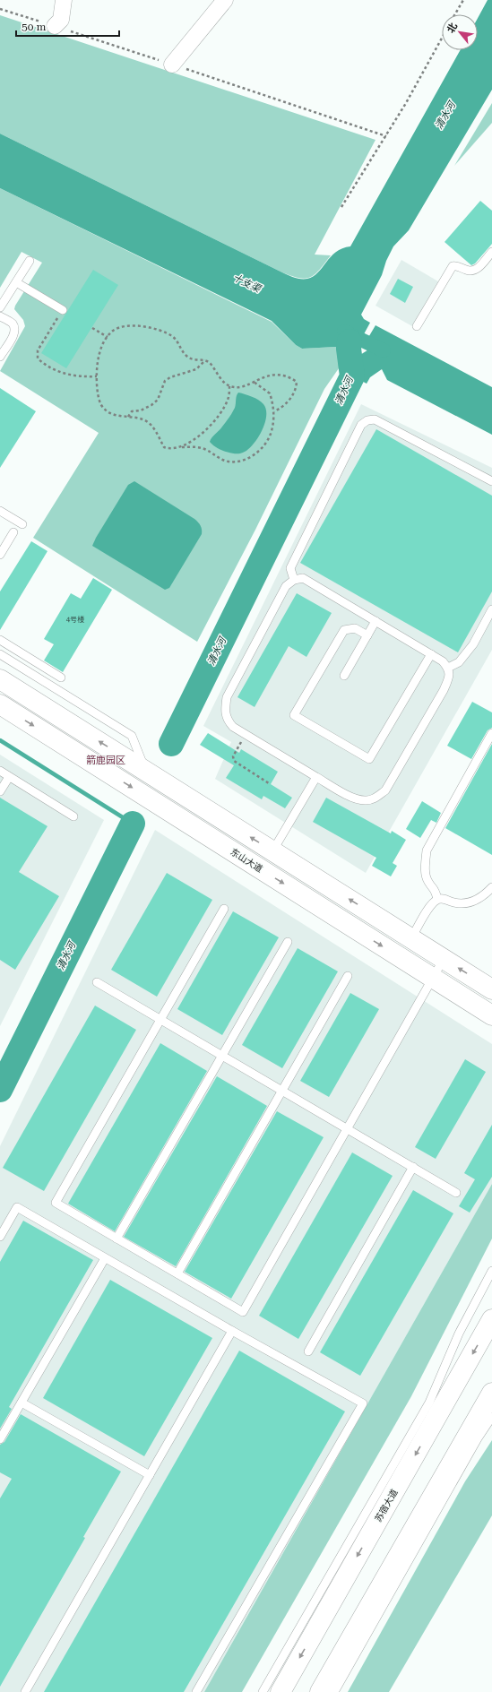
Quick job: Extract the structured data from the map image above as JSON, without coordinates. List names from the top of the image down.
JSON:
{
  "streets": {
    "main road": ["东山大道", "苏宿大道"]
  },
  "districts": ["箭鹿园区"],
  "water": ["清水河", "十支渠"],
  "house_numbers": ["4号楼"],
  "scale_bar": "50 m",
  "north": "top left"
}
